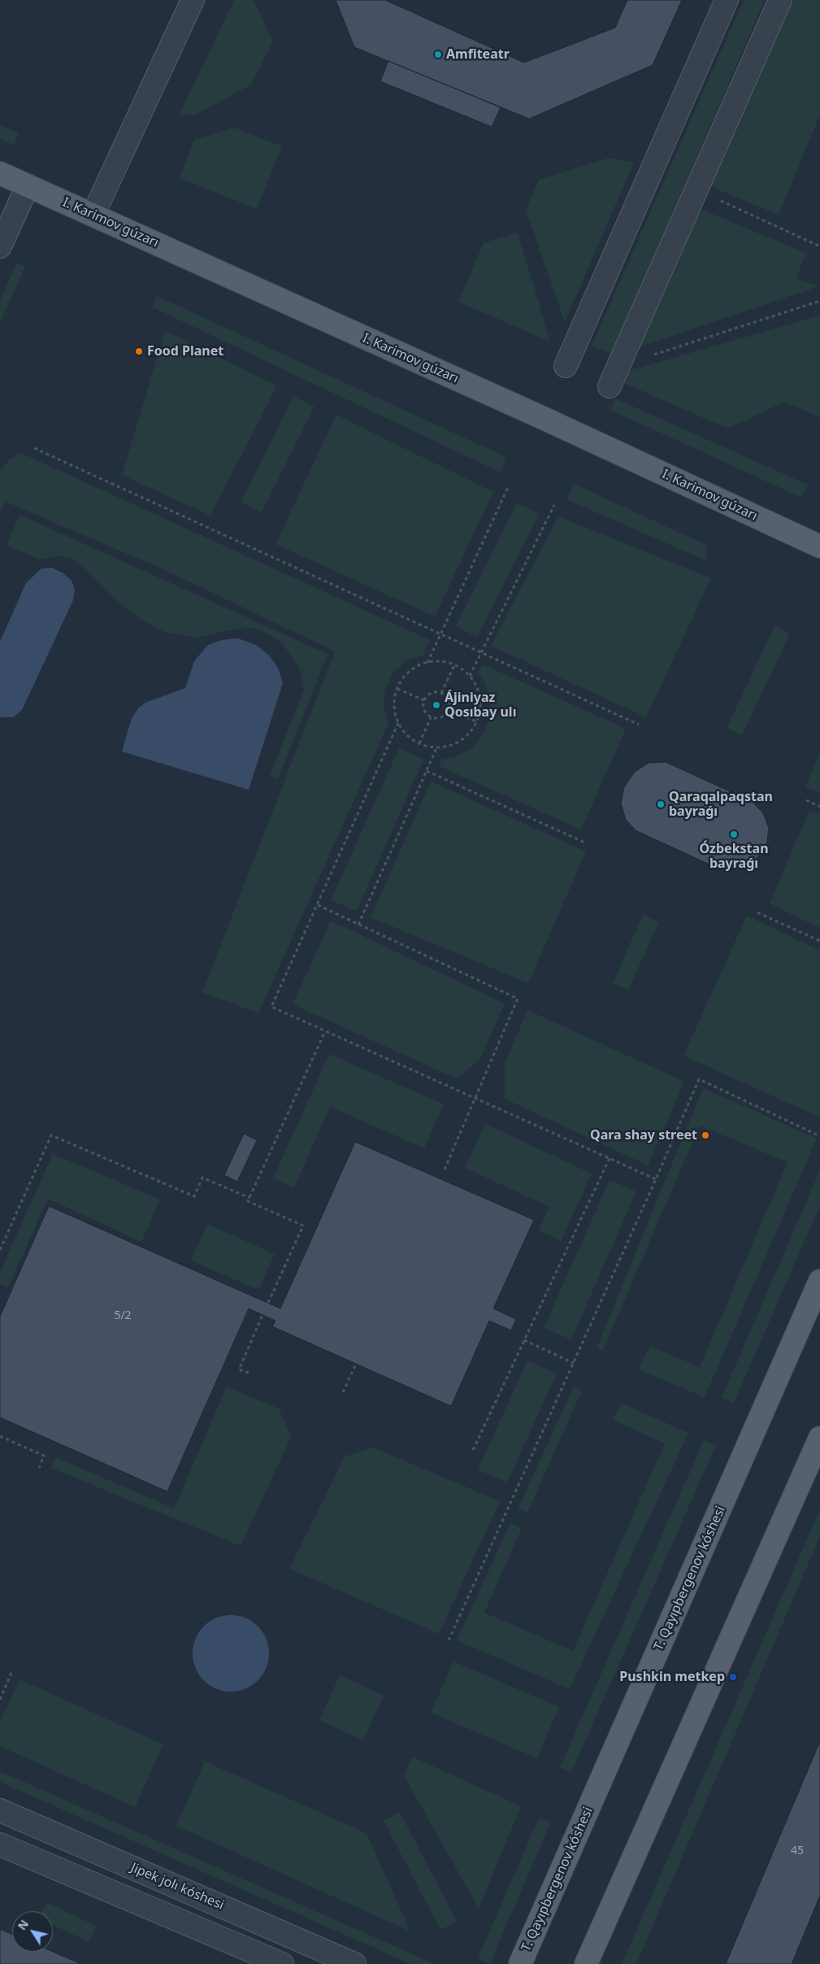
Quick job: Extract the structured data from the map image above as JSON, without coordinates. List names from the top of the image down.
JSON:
{
  "streets": {
    "main road": ["I. Karimov gúzarı", "T. Qayıpbergenov kóshesi"],
    "street": ["Jipek jolı kóshesi"]
  },
  "places": [
    "Amfiteatr",
    "Food Planet",
    "Ájiniyaz Qosıbay ulı",
    "Qaraqalpaqstan bayraǵı",
    "Ózbekstan bayraǵı",
    "Qara shay street",
    "Pushkin metkep"
  ],
  "house_numbers": ["5/2", "45"],
  "north": "top left"
}
